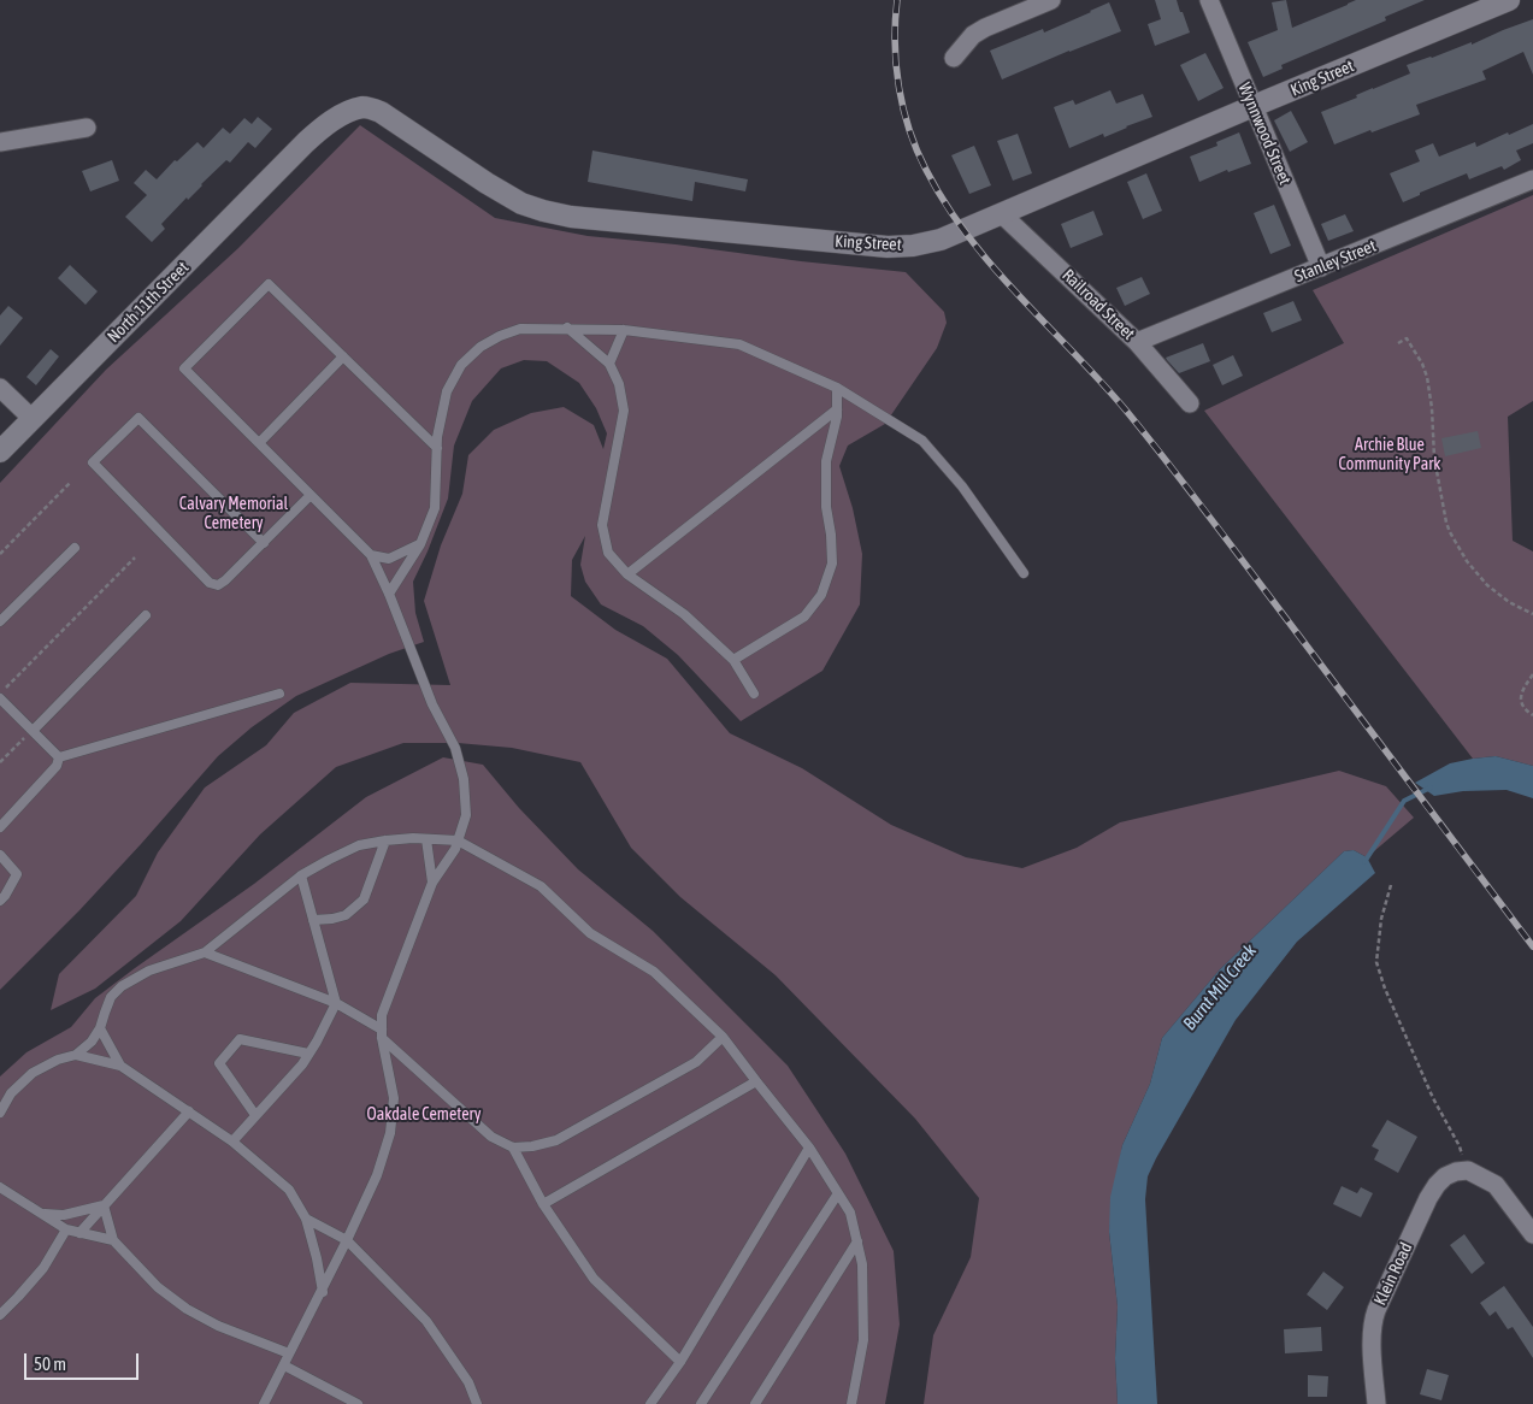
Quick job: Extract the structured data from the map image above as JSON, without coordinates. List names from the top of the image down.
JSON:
{
  "streets": {
    "street": [
      "King Street",
      "Wynnwood Street",
      "Stanley Street",
      "North 11th Street",
      "Railroad Street",
      "Klein Road"
    ]
  },
  "crossings": [
    ["King Street", "Wynnwood Street"],
    ["King Street", "North 11th Street"],
    ["King Street", "Railroad Street"],
    ["Wynnwood Street", "Stanley Street"],
    ["Stanley Street", "Railroad Street"]
  ],
  "water": ["Burnt Mill Creek"],
  "parks": ["Archie Blue Community Park", "Calvary Memorial Cemetery", "Oakdale Cemetery"],
  "scale_bar": "50 m"
}
